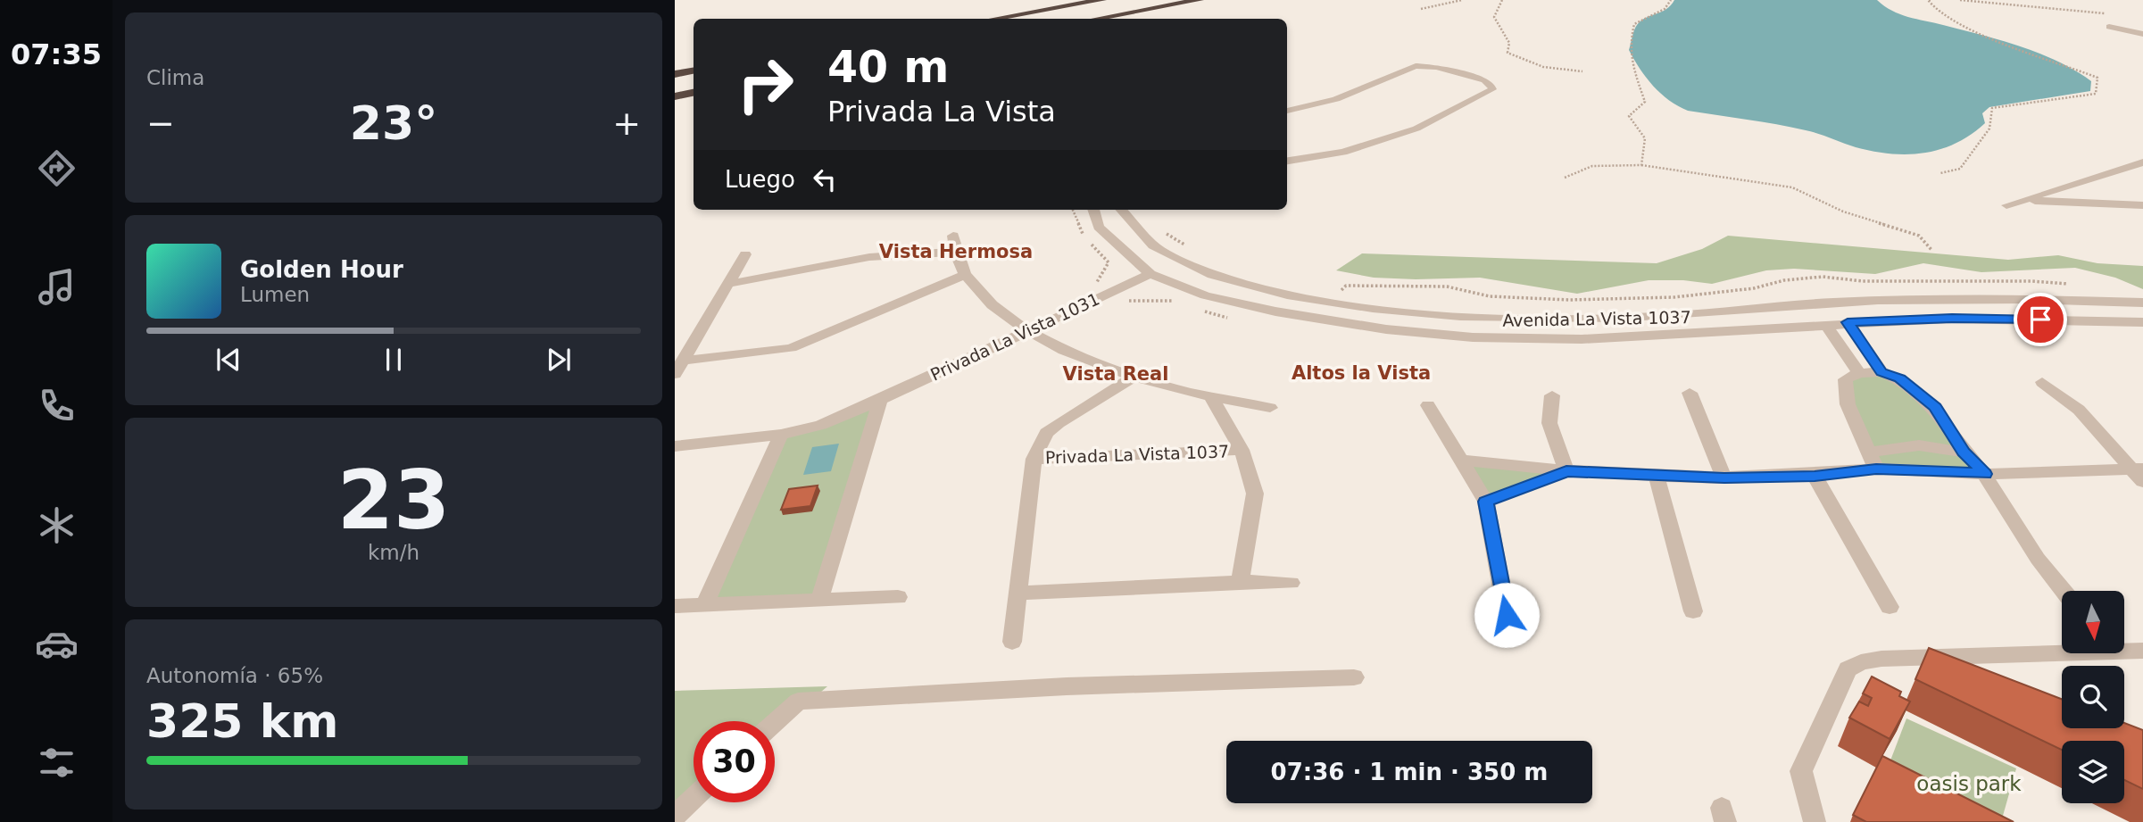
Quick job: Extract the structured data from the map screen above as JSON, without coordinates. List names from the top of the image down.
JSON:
{
  "streets": {
    "street": ["Avenida La Vista 1037", "Privada La Vista 1031", "Privada La Vista 1037"]
  },
  "districts": ["Vista Hermosa", "Altos la Vista", "Vista Real"],
  "parks": ["oasis park"],
  "north": "bottom",
  "page": {
    "tabs": "07:35",
    "tile": [
      "Clima",
      ["23", "km/h"],
      ["Autonomía · 65%", "325 km"]
    ],
    "turn": ["40 m", "Privada La Vista"],
    "heat": ["−", "23°", "+"],
    "then": "Luego",
    "song": ["Golden Hour", "Lumen"],
    "limit": "30",
    "trip": "07:36 · 1 min · 350 m"
  }
}
